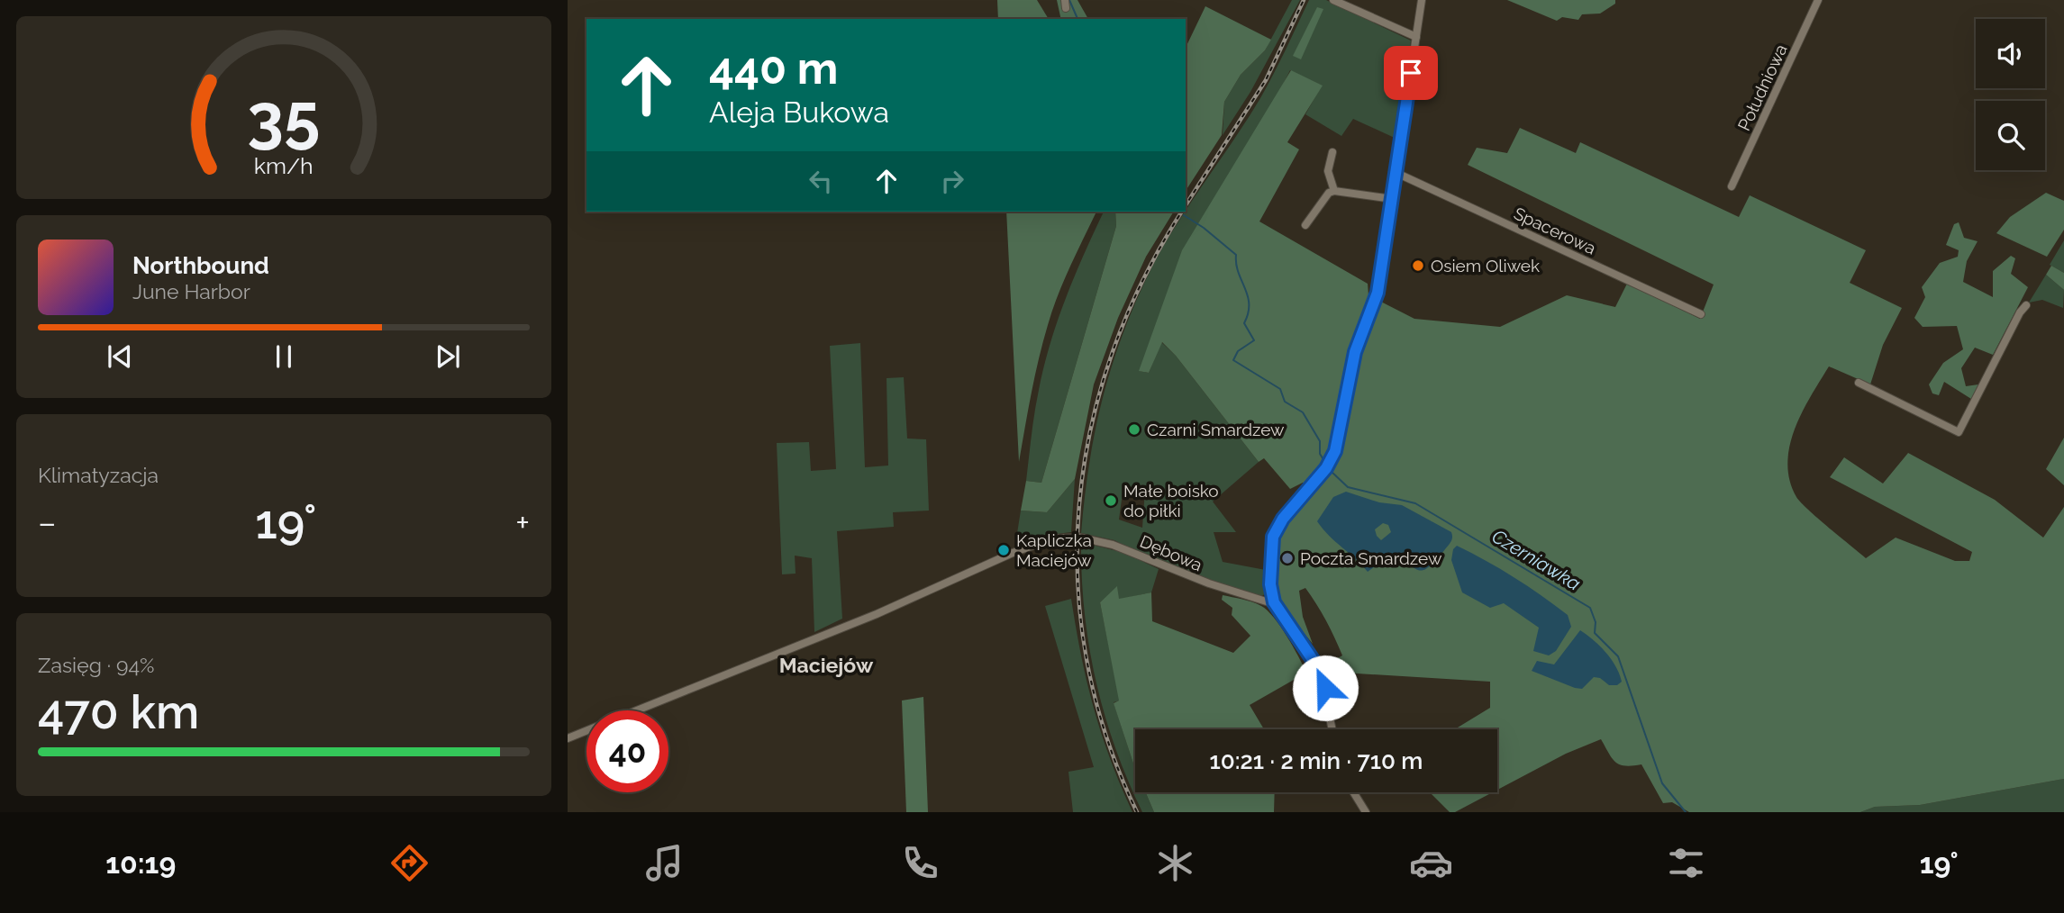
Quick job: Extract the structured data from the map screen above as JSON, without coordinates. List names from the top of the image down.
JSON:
{
  "streets": {
    "street": ["Południowa", "Spacerowa", "Dębowa"]
  },
  "districts": ["Maciejów"],
  "water": ["Czerniawka"],
  "places": [
    "Osiem Oliwek",
    "Czarni Smardzew",
    "Małe boisko do piłki",
    "Kapliczka Maciejów",
    "Poczta Smardzew"
  ],
  "page": {
    "turn": ["440 m", "Aleja Bukowa"],
    "song": ["Northbound", "June Harbor"],
    "tile": [
      "Klimatyzacja",
      ["Zasięg · 94%", "470 km"]
    ],
    "heat": ["−", "19°", "+"],
    "limit": "40",
    "trip": "10:21 · 2 min · 710 m",
    "tabs": ["10:19", "19°"],
    "gauge": ["35", "km/h"]
  }
}
